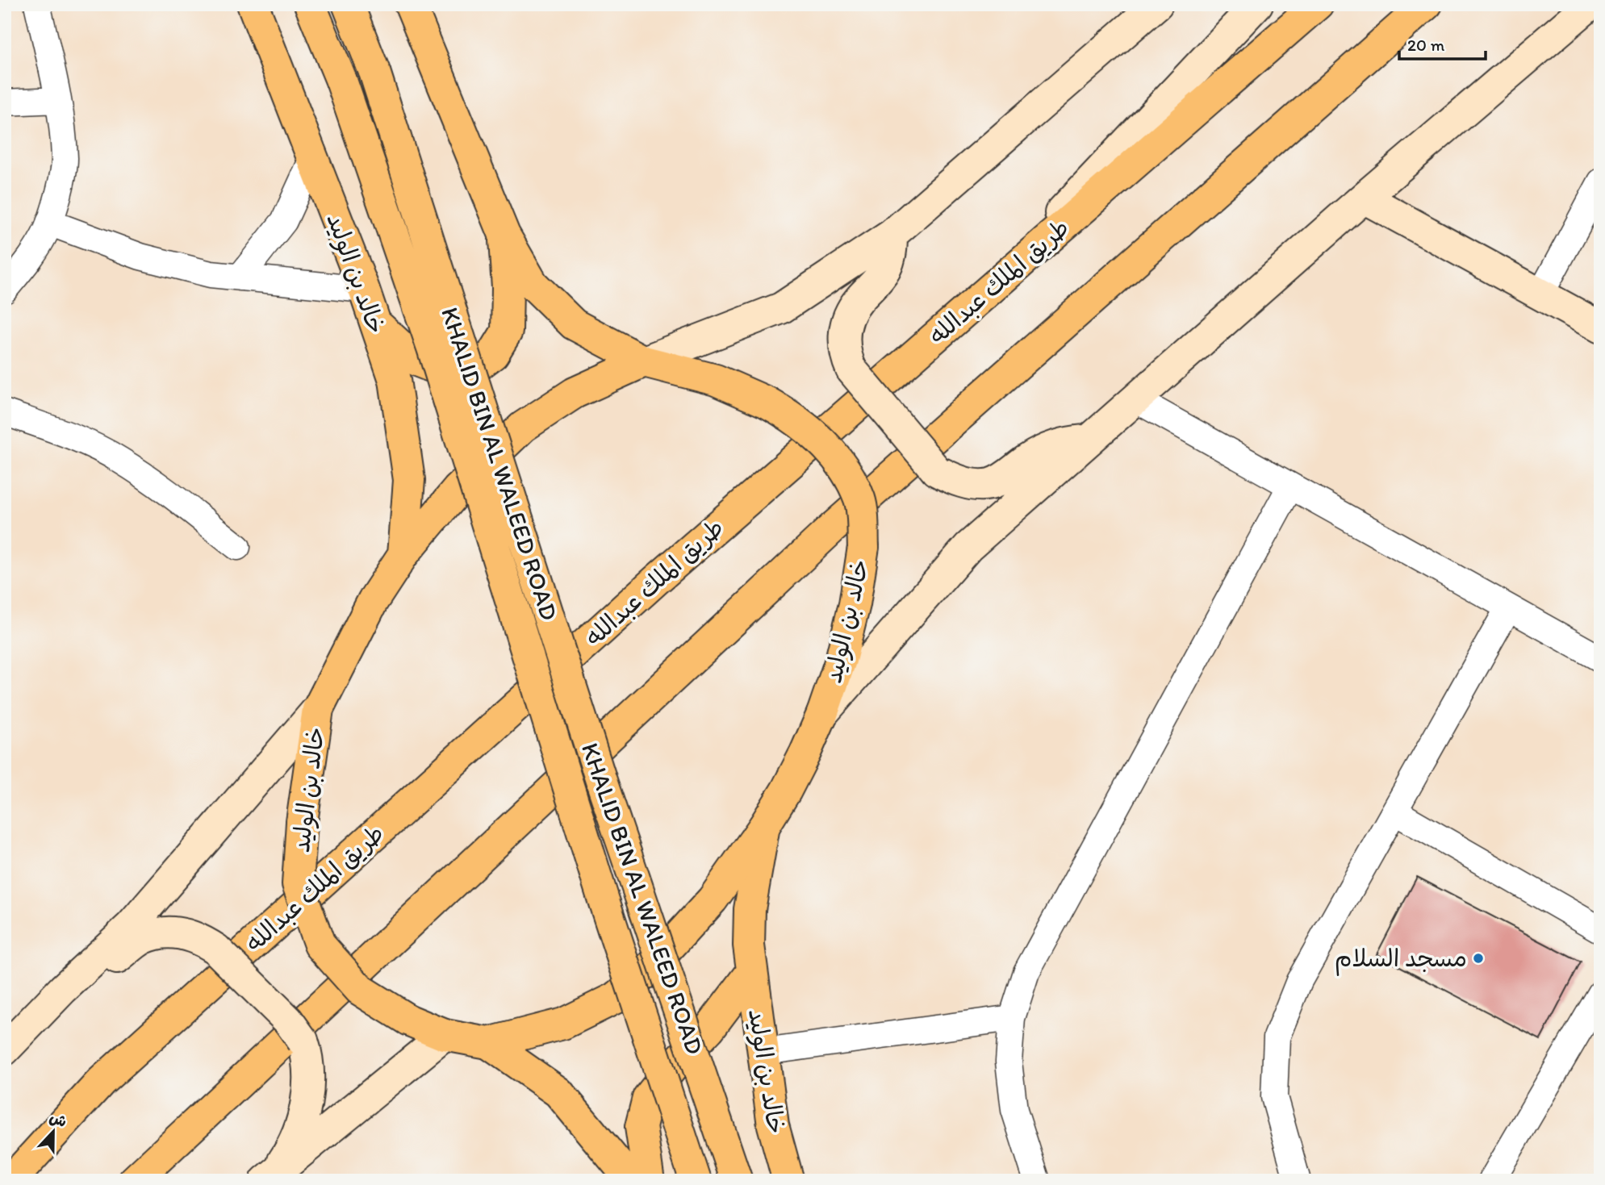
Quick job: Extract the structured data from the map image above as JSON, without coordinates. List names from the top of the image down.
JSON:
{
  "streets": {
    "main road": ["خالد بن الوليد", "طريق الملك عبدالله", "KHALID BIN AL WALEED ROAD"]
  },
  "places": ["مسجد السلام"],
  "scale_bar": "20 m",
  "north": "top"
}
